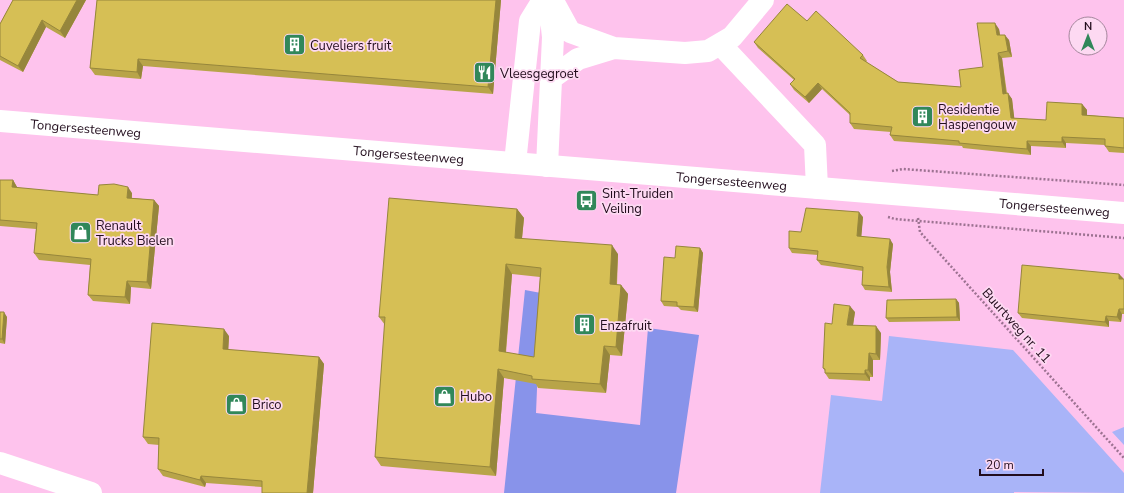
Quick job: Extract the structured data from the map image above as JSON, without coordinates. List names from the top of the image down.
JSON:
{
  "streets": {
    "main road": ["Tongersesteenweg"],
    "path": ["Buurtweg nr. 11"]
  },
  "crossings": [
    ["Tongersesteenweg", "Buurtweg nr. 11"]
  ],
  "places": {
    "building": ["Cuveliers fruit", "Residentie Haspengouw", "Enzafruit"],
    "restaurant": ["Vleesgegroet"],
    "bus stop": ["Sint-Truiden Veiling"],
    "shop": ["Renault Trucks Bielen", "Hubo", "Brico"]
  },
  "scale_bar": "20 m",
  "north": "top"
}
